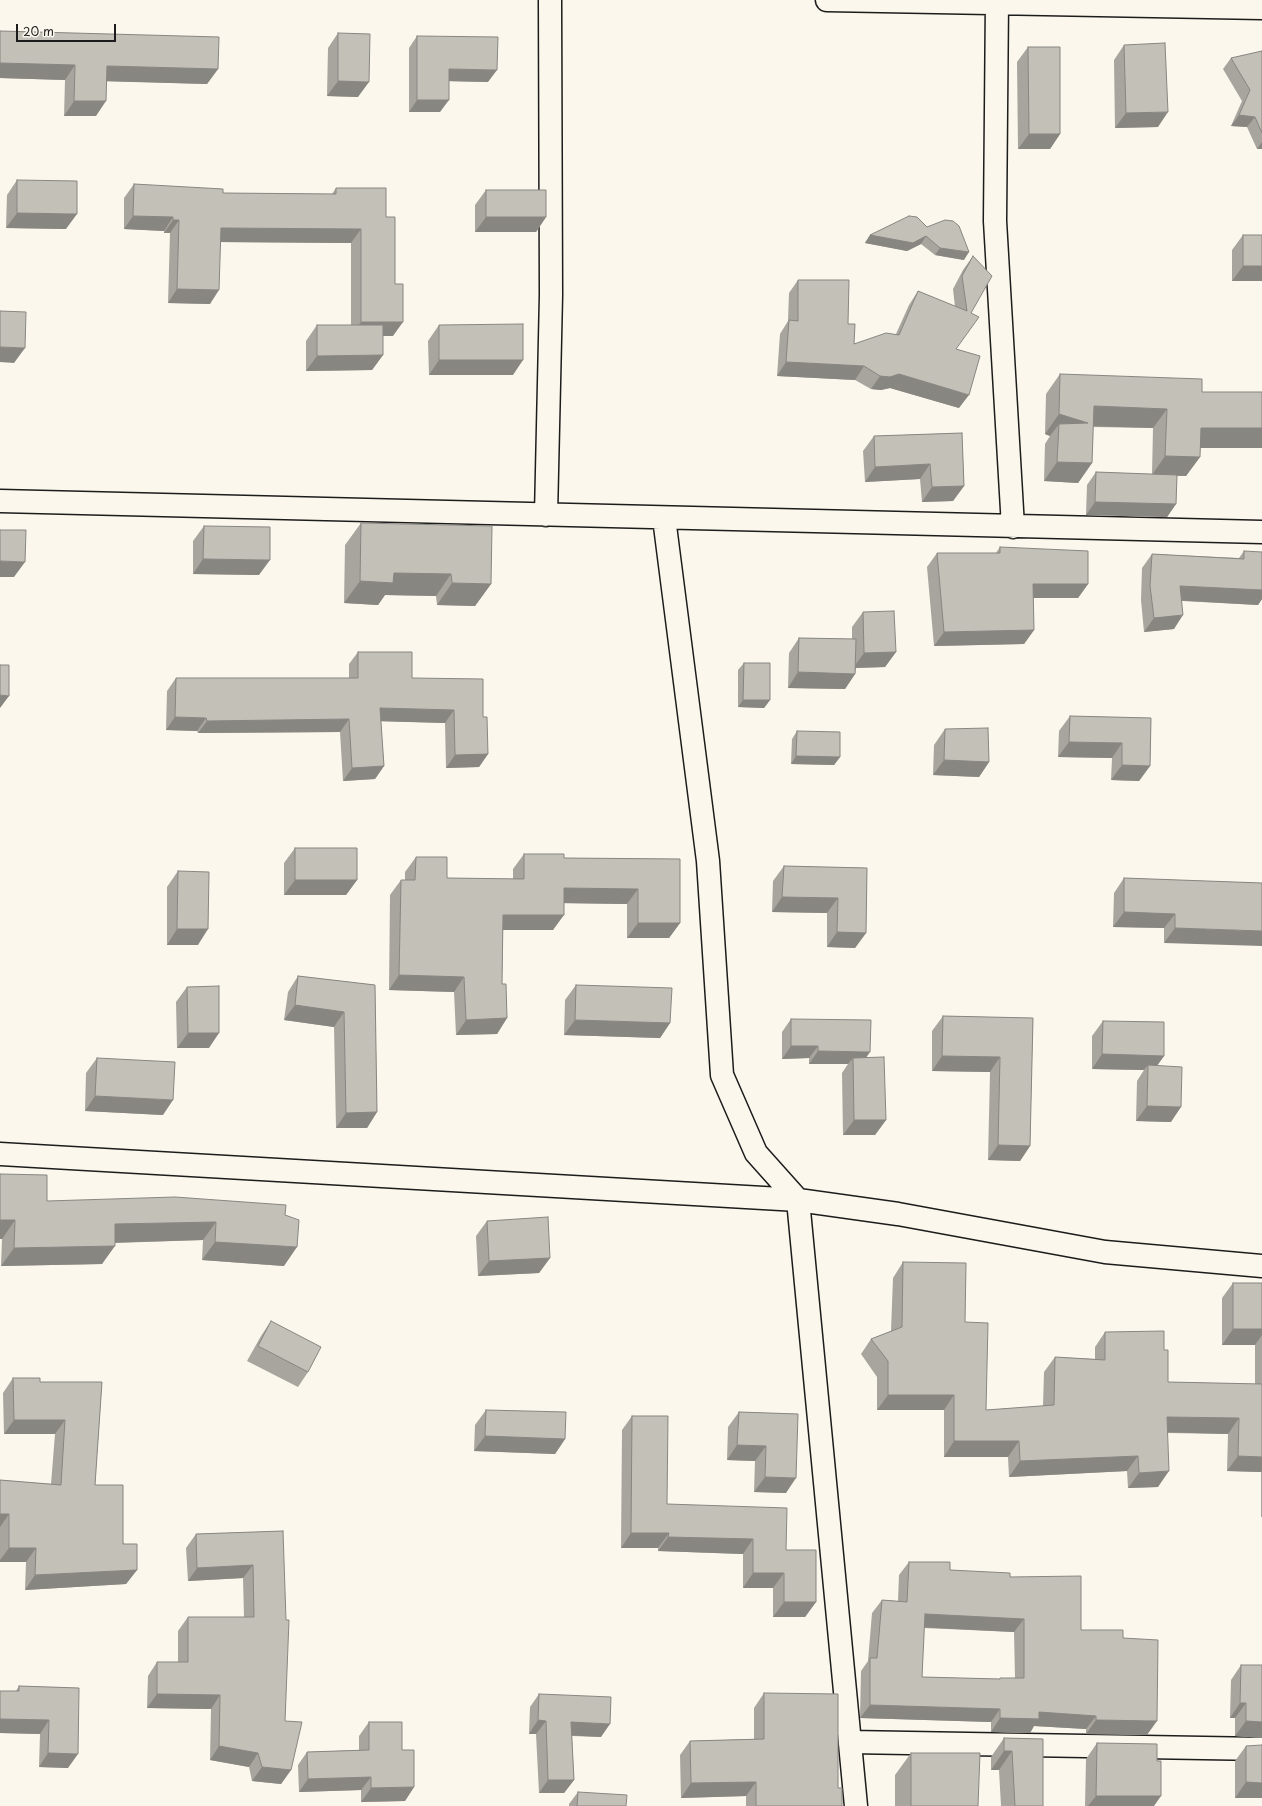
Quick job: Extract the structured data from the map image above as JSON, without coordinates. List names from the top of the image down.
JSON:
{
  "scale_bar": "20 m"
}
